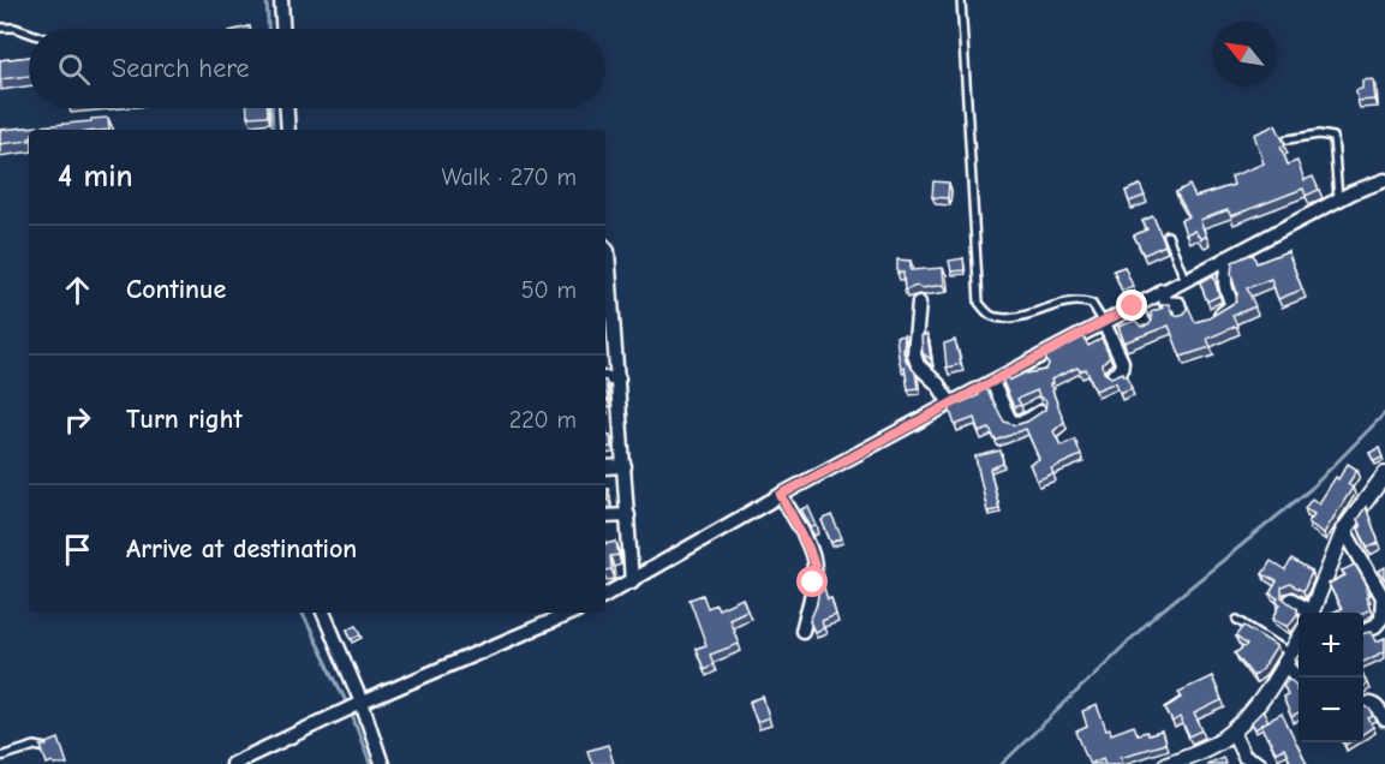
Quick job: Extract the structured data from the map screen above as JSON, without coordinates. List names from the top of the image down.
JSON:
{
  "north": "top left",
  "page": {
    "search": "Search here",
    "heading": ["4 min", "Walk · 270 m"],
    "list": [
      ["Continue", "50 m"],
      ["Turn right", "220 m"],
      "Arrive at destination"
    ],
    "map_buttons": ["+", "−"]
  }
}
